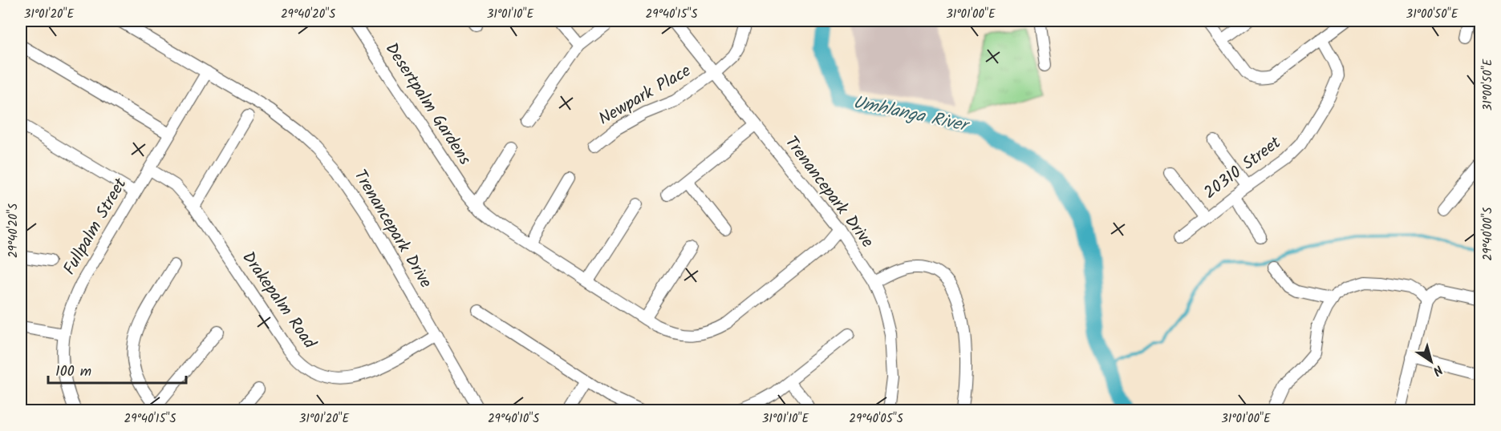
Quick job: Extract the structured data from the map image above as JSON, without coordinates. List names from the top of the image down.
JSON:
{
  "streets": {
    "street": [
      "Newpark Place",
      "Desertpalm Gardens",
      "20310 Street",
      "Trenancepark Drive",
      "Fullpalm Street",
      "Drakepalm Road"
    ]
  },
  "crossings": [
    ["Newpark Place", "Trenancepark Drive"],
    ["Desertpalm Gardens", "Trenancepark Drive"],
    ["Trenancepark Drive", "Fullpalm Street"],
    ["Trenancepark Drive", "Drakepalm Road"],
    ["Fullpalm Street", "Drakepalm Road"]
  ],
  "water": ["Umhlanga River"],
  "scale_bar": "100 m",
  "north": "bottom right",
  "coordinates": [
    "31°01'20\"E",
    "29°40'20\"S",
    "31°01'10\"E",
    "29°40'15\"S",
    "31°01'00\"E",
    "31°00'50\"E",
    "29°40'00\"S",
    "29°40'10\"S",
    "29°40'05\"S"
  ]
}
